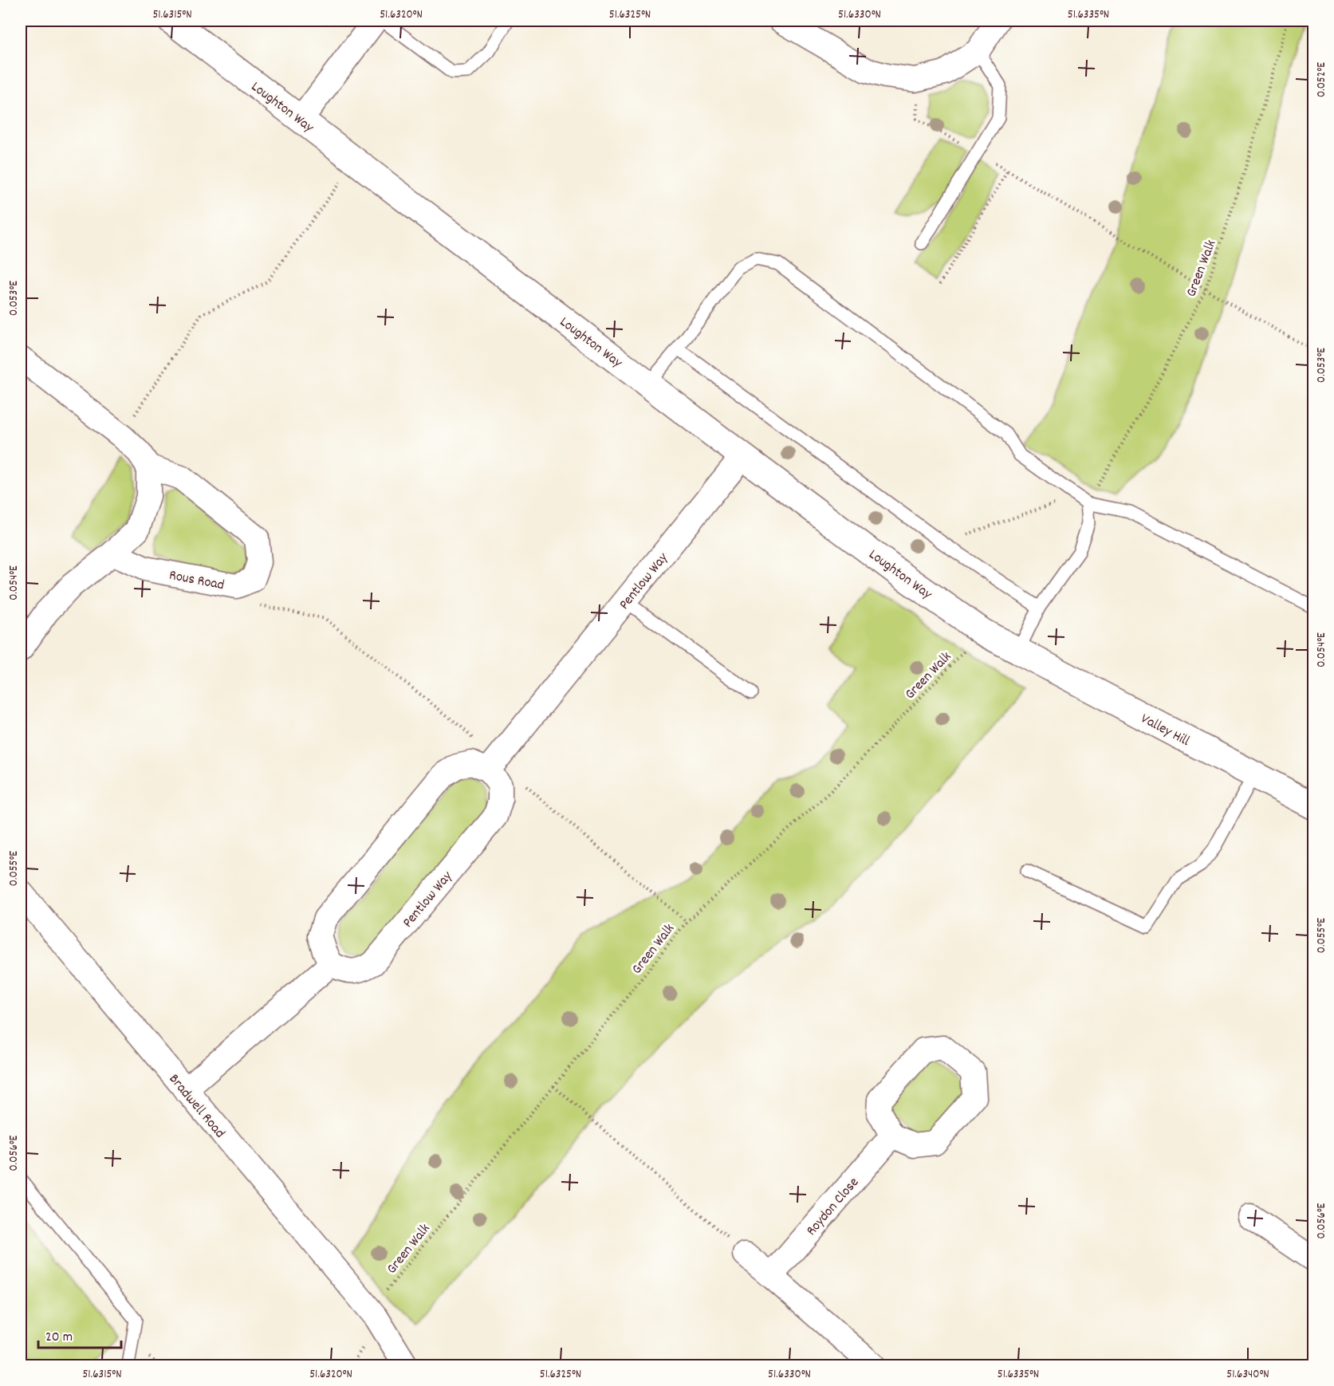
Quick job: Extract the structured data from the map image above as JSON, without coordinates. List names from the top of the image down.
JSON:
{
  "streets": {
    "street": [
      "Loughton Way",
      "Rous Road",
      "Pentlow Way",
      "Valley Hill",
      "Bradwell Road",
      "Roydon Close"
    ],
    "path": ["Green Walk"]
  },
  "crossings": [
    ["Loughton Way", "Pentlow Way"],
    ["Loughton Way", "Valley Hill"]
  ],
  "scale_bar": "20 m",
  "coordinates": [
    "51.6315°N",
    "51.6320°N",
    "51.6325°N",
    "51.6330°N",
    "51.6335°N",
    "0.052°E",
    "0.053°E",
    "0.054°E",
    "0.055°E",
    "0.056°E",
    "51.6340°N"
  ]
}
